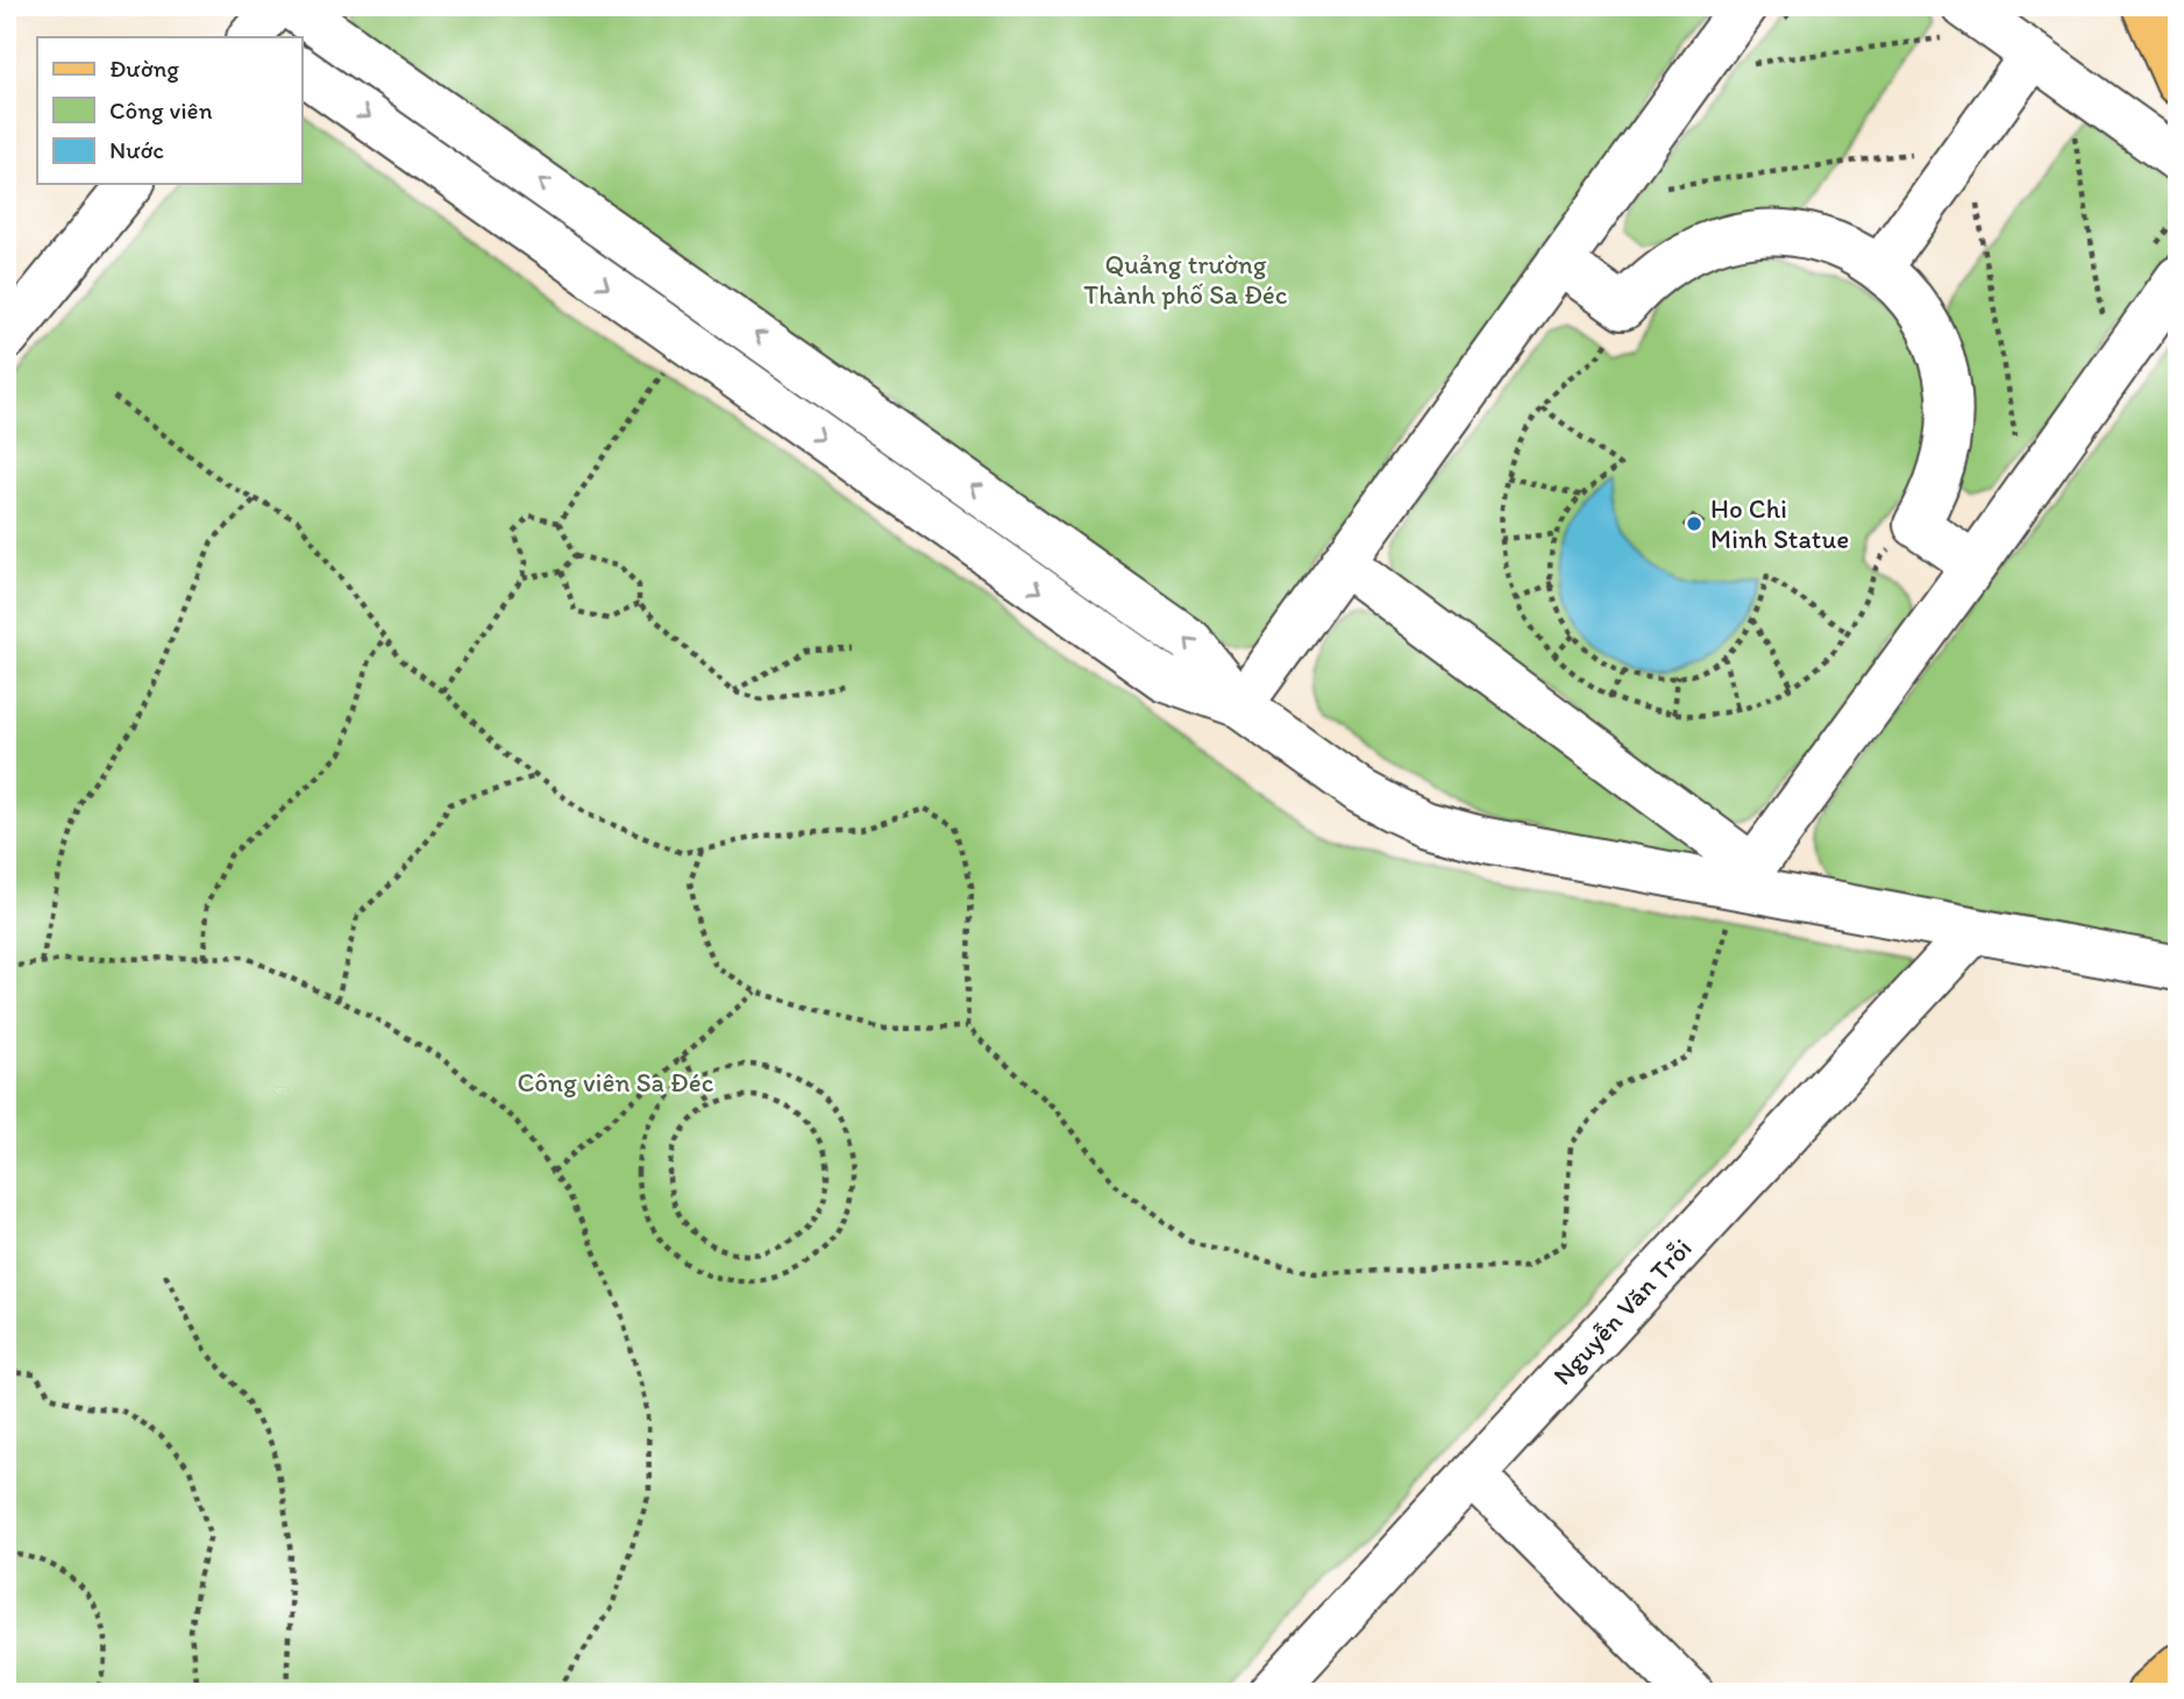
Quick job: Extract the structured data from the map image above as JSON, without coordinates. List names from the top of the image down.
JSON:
{
  "streets": {
    "street": ["Nguyễn Văn Trỗi"]
  },
  "parks": ["Quảng trường Thành phố Sa Đéc", "Công viên Sa Đéc"],
  "places": ["Ho Chi Minh Statue"],
  "legend": ["Đường", "Công viên", "Nước"]
}
